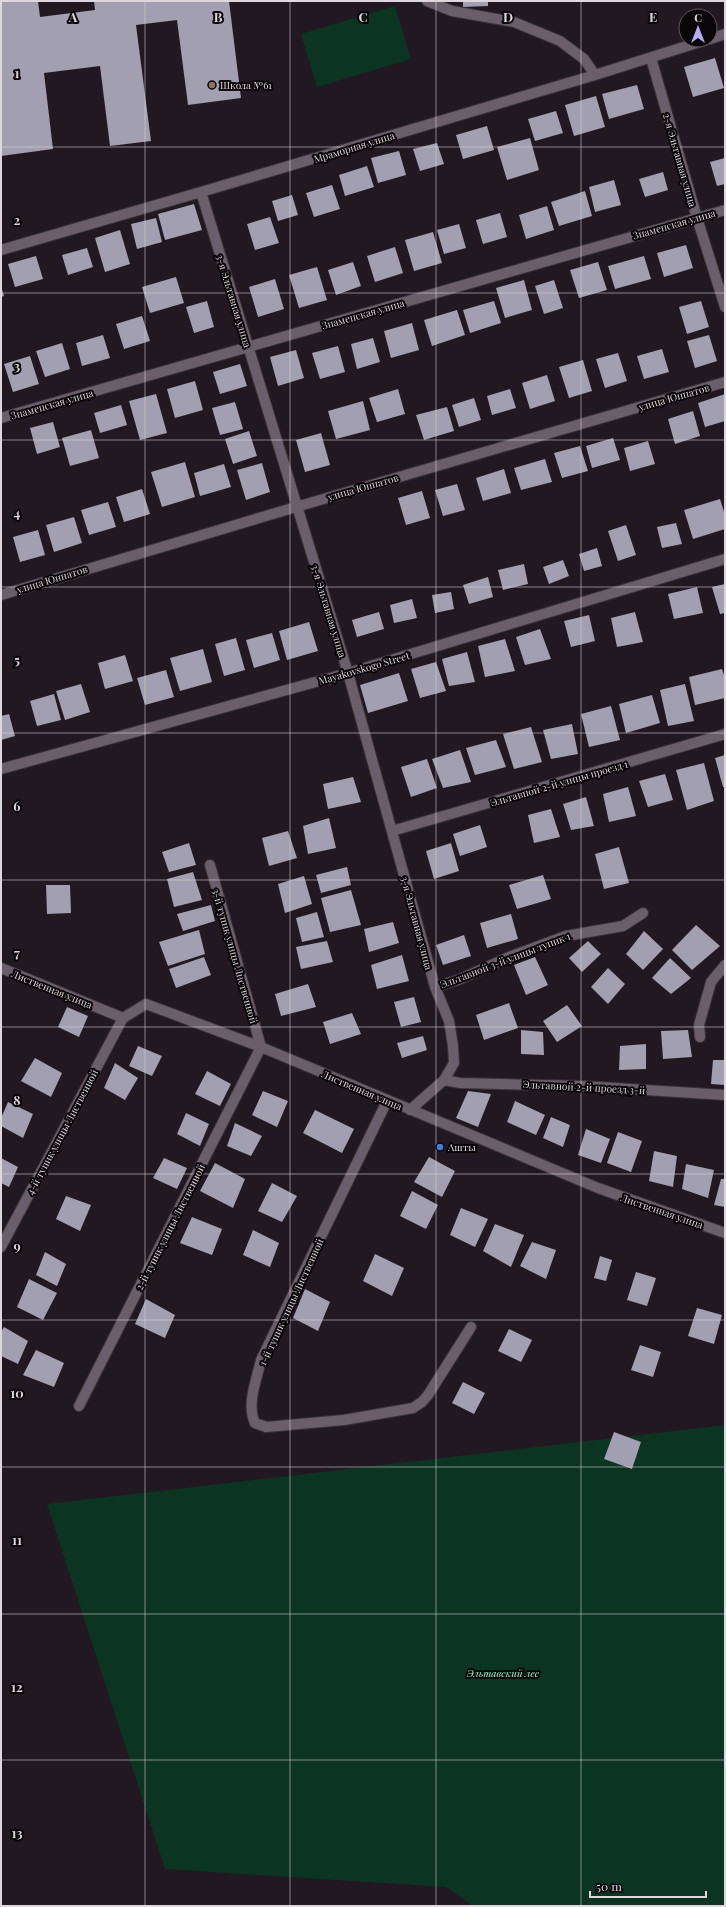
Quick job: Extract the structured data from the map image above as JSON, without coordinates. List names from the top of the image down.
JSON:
{
  "streets": {
    "street": [
      "Мраморная улица",
      "2-я Эльтавная улица",
      "Знаменская улица",
      "3-я Эльтавная улица",
      "улица Юннатов",
      "Mayakovskogo Street",
      "Эльтавной 2-й улицы проезд 1",
      "3-й тупик улицы Лиственной",
      "Эльтавной 3-й улицы тупик 1",
      "Лиственная улица",
      "Эльтавной 2-й проезд 3-й",
      "4-й тупик улицы Лиственной",
      "2-й тупик улицы Лиственной",
      "1-й тупик улицы Лиственной"
    ]
  },
  "crossings": [
    ["Мраморная улица", "2-я Эльтавная улица"],
    ["Мраморная улица", "3-я Эльтавная улица"],
    ["2-я Эльтавная улица", "Знаменская улица"],
    ["Знаменская улица", "3-я Эльтавная улица"],
    ["3-я Эльтавная улица", "улица Юннатов"],
    ["3-я Эльтавная улица", "Mayakovskogo Street"],
    ["3-я Эльтавная улица", "Эльтавной 2-й улицы проезд 1"],
    ["3-я Эльтавная улица", "Эльтавной 3-й улицы тупик 1"],
    ["3-я Эльтавная улица", "Лиственная улица"],
    ["3-я Эльтавная улица", "Эльтавной 2-й проезд 3-й"],
    ["3-й тупик улицы Лиственной", "Лиственная улица"],
    ["3-й тупик улицы Лиственной", "2-й тупик улицы Лиственной"],
    ["Лиственная улица", "4-й тупик улицы Лиственной"],
    ["Лиственная улица", "2-й тупик улицы Лиственной"],
    ["Лиственная улица", "1-й тупик улицы Лиственной"]
  ],
  "parks": ["Эльтавский лес"],
  "places": ["Школа №61", "Ашты"],
  "scale_bar": "50 m",
  "north": "top",
  "grid": {
    "columns": [
      "A",
      "B",
      "C",
      "D",
      "E"
    ],
    "rows": [
      "1",
      "2",
      "3",
      "4",
      "5",
      "6",
      "7",
      "8",
      "9",
      "10",
      "11",
      "12",
      "13"
    ]
  }
}
